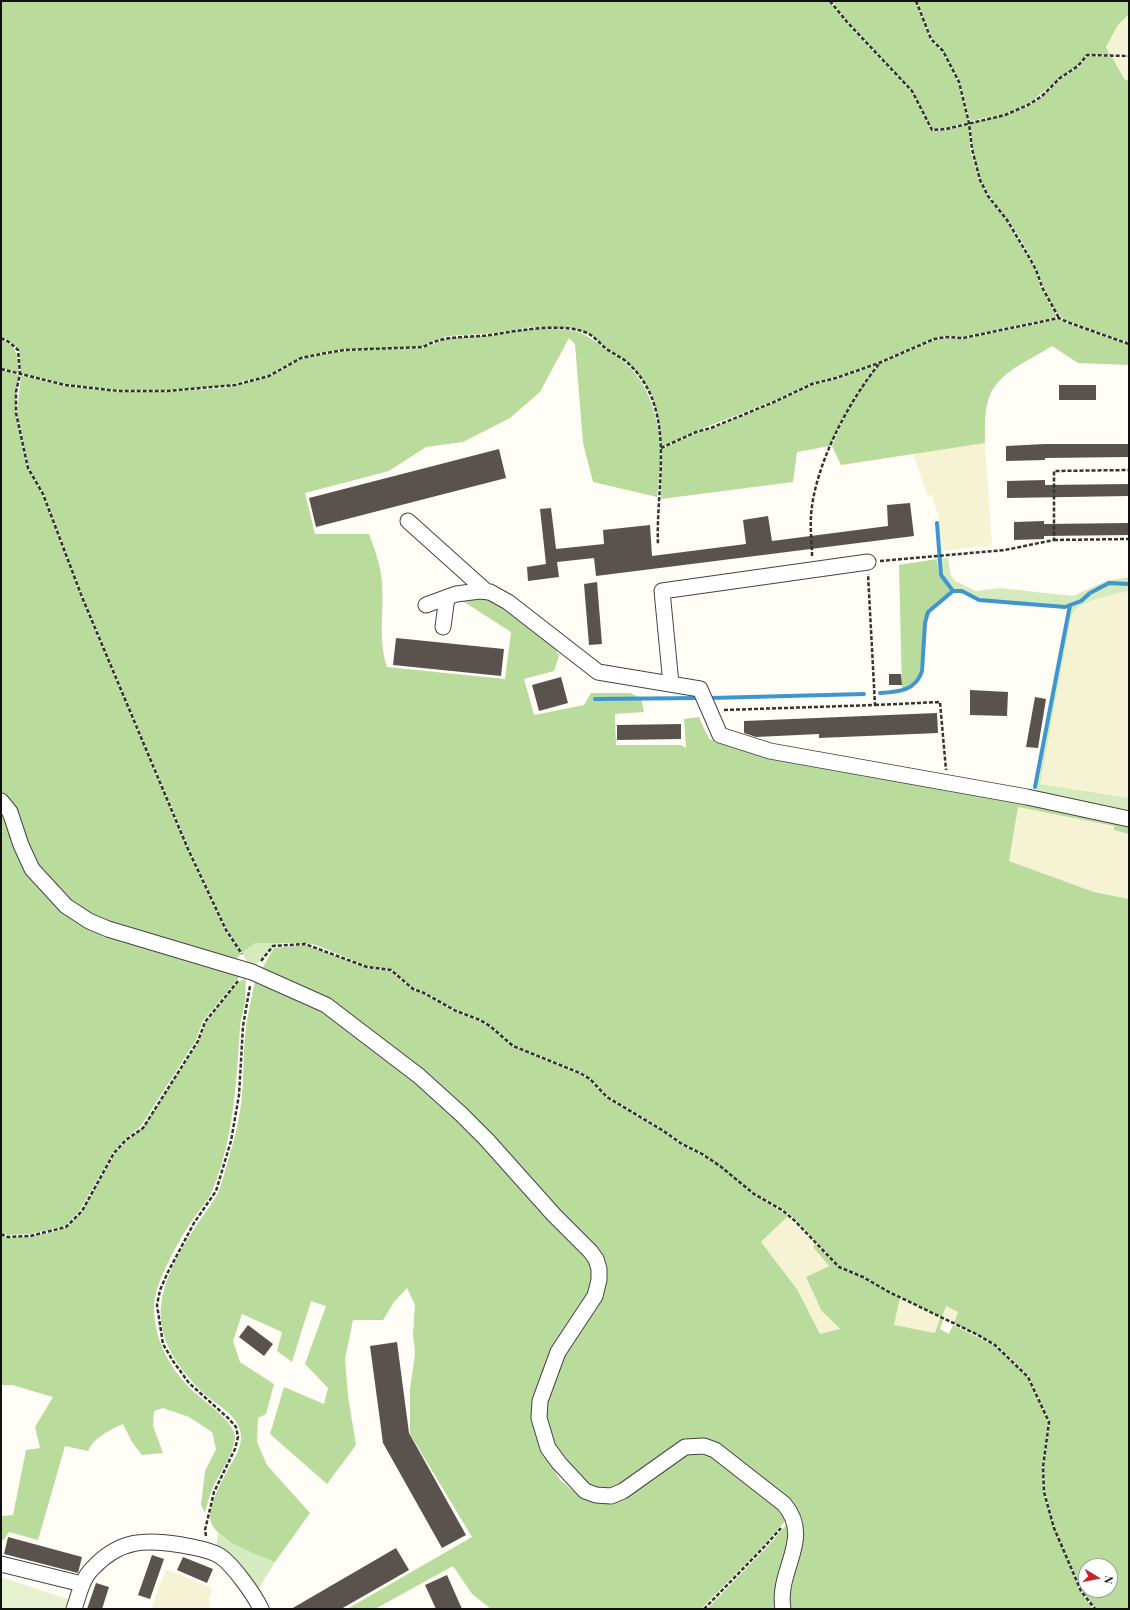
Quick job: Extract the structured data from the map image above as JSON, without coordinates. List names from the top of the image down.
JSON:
{
  "north": "right"
}
